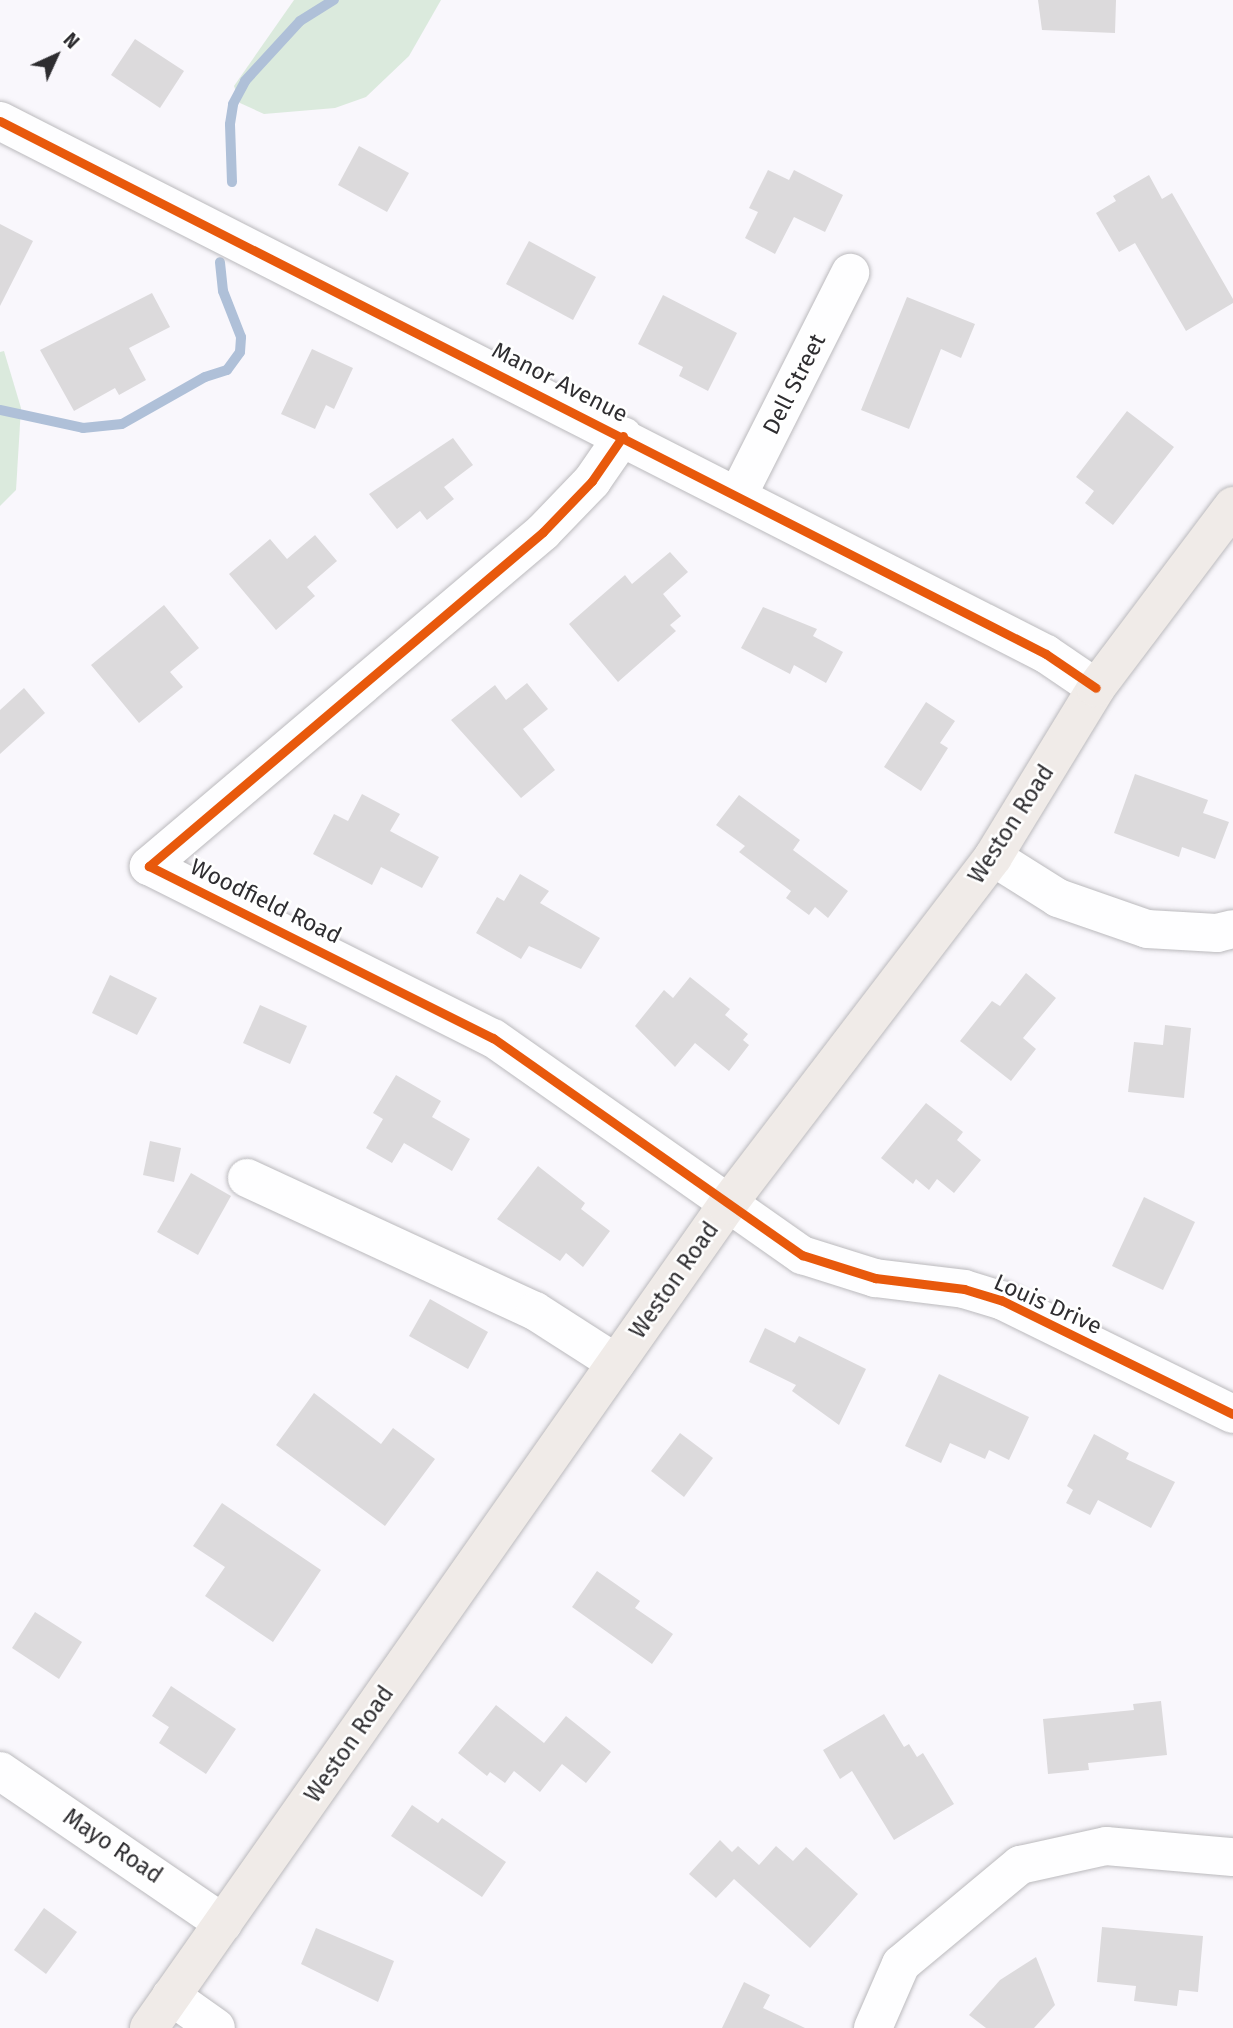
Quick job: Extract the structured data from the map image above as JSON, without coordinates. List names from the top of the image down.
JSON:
{
  "streets": {
    "main road": ["Weston Road"],
    "street": [
      "Manor Avenue",
      "Dell Street",
      "Woodfield Road",
      "Louis Drive",
      "Mayo Road"
    ]
  },
  "crossings": [
    ["Manor Avenue", "Dell Street"],
    ["Manor Avenue", "Weston Road"],
    ["Manor Avenue", "Woodfield Road"],
    ["Weston Road", "Woodfield Road"],
    ["Weston Road", "Louis Drive"],
    ["Weston Road", "Mayo Road"],
    ["Woodfield Road", "Louis Drive"]
  ],
  "north": "top right"
}
